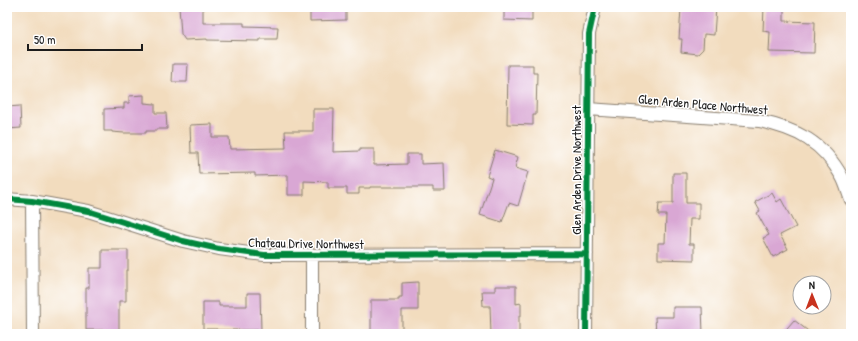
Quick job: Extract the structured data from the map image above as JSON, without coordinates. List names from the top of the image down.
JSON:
{
  "streets": {
    "street": ["Glen Arden Place Northwest", "Glen Arden Drive Northwest", "Chateau Drive Northwest"]
  },
  "crossings": [
    ["Glen Arden Place Northwest", "Glen Arden Drive Northwest"],
    ["Glen Arden Drive Northwest", "Chateau Drive Northwest"]
  ],
  "scale_bar": "50 m",
  "north": "top"
}
